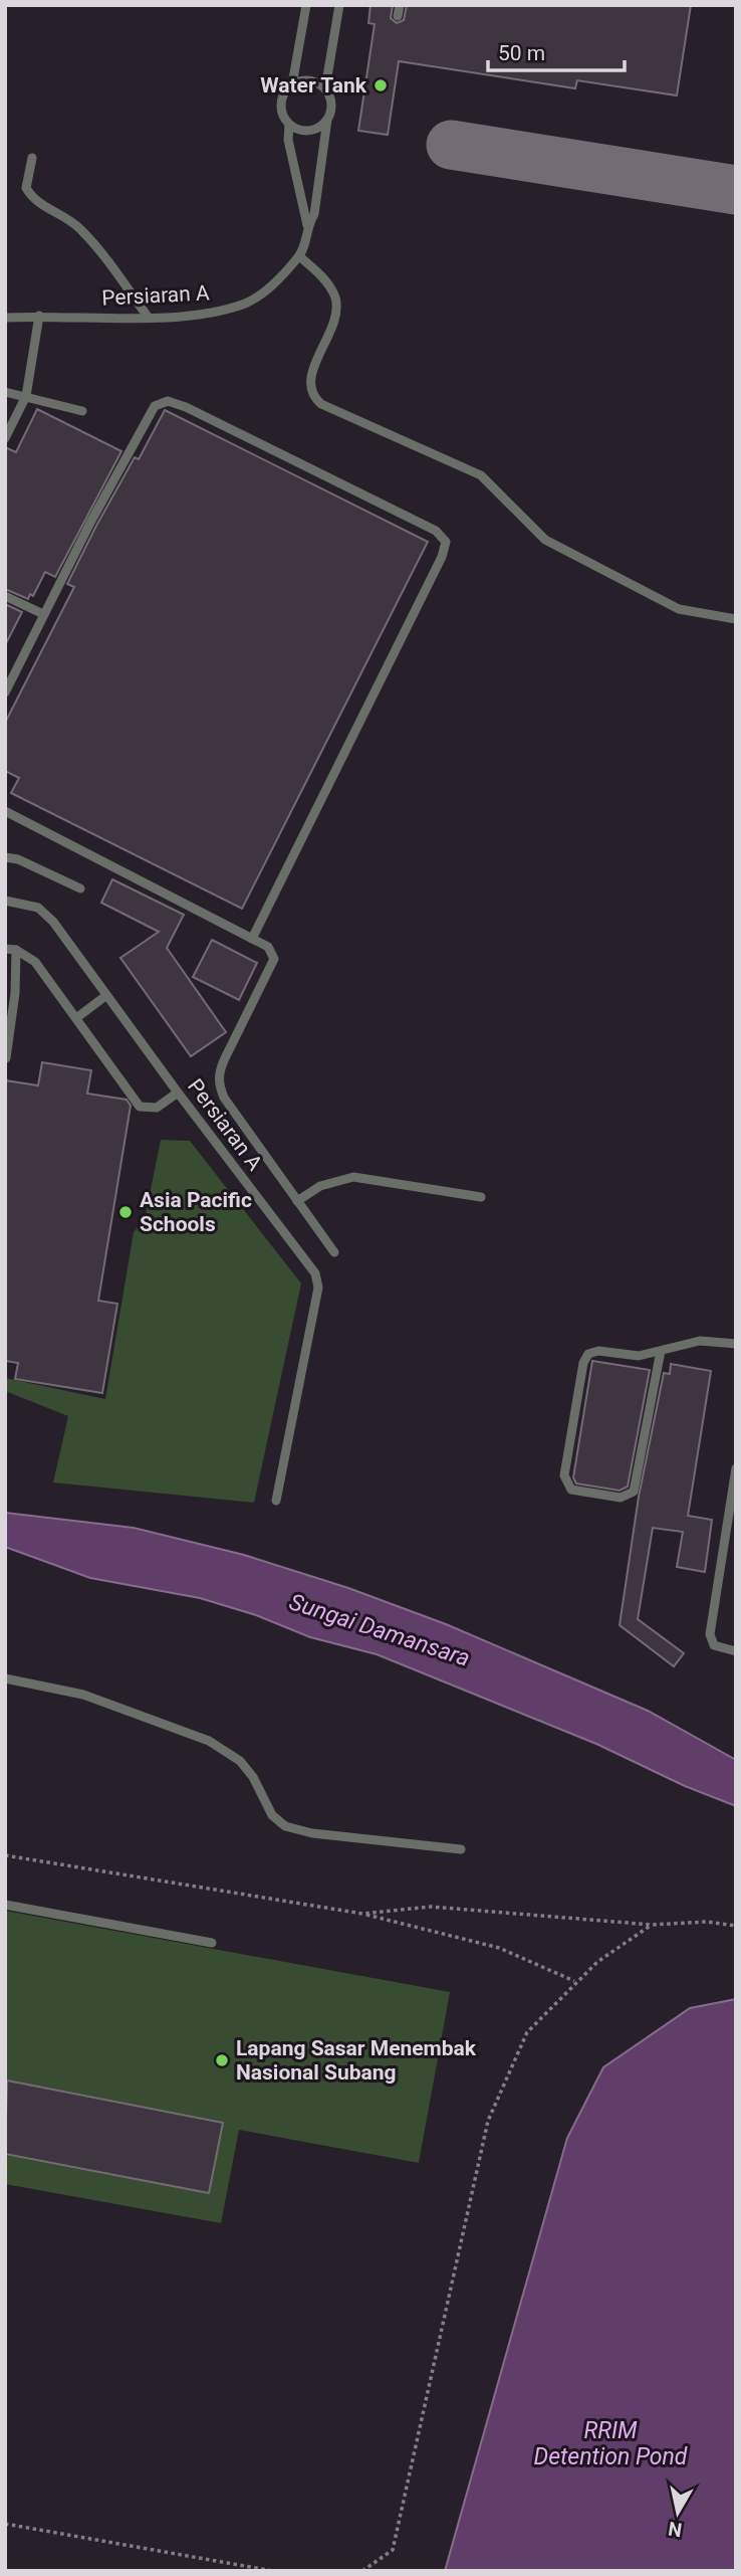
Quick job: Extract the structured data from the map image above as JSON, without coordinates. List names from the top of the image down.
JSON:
{
  "streets": {
    "lane": ["Persiaran A"]
  },
  "water": ["Sungai Damansara", "RRIM Detention Pond"],
  "places": ["Water Tank", "Asia Pacific Schools", "Lapang Sasar Menembak Nasional Subang"],
  "scale_bar": "50 m",
  "north": "bottom"
}
